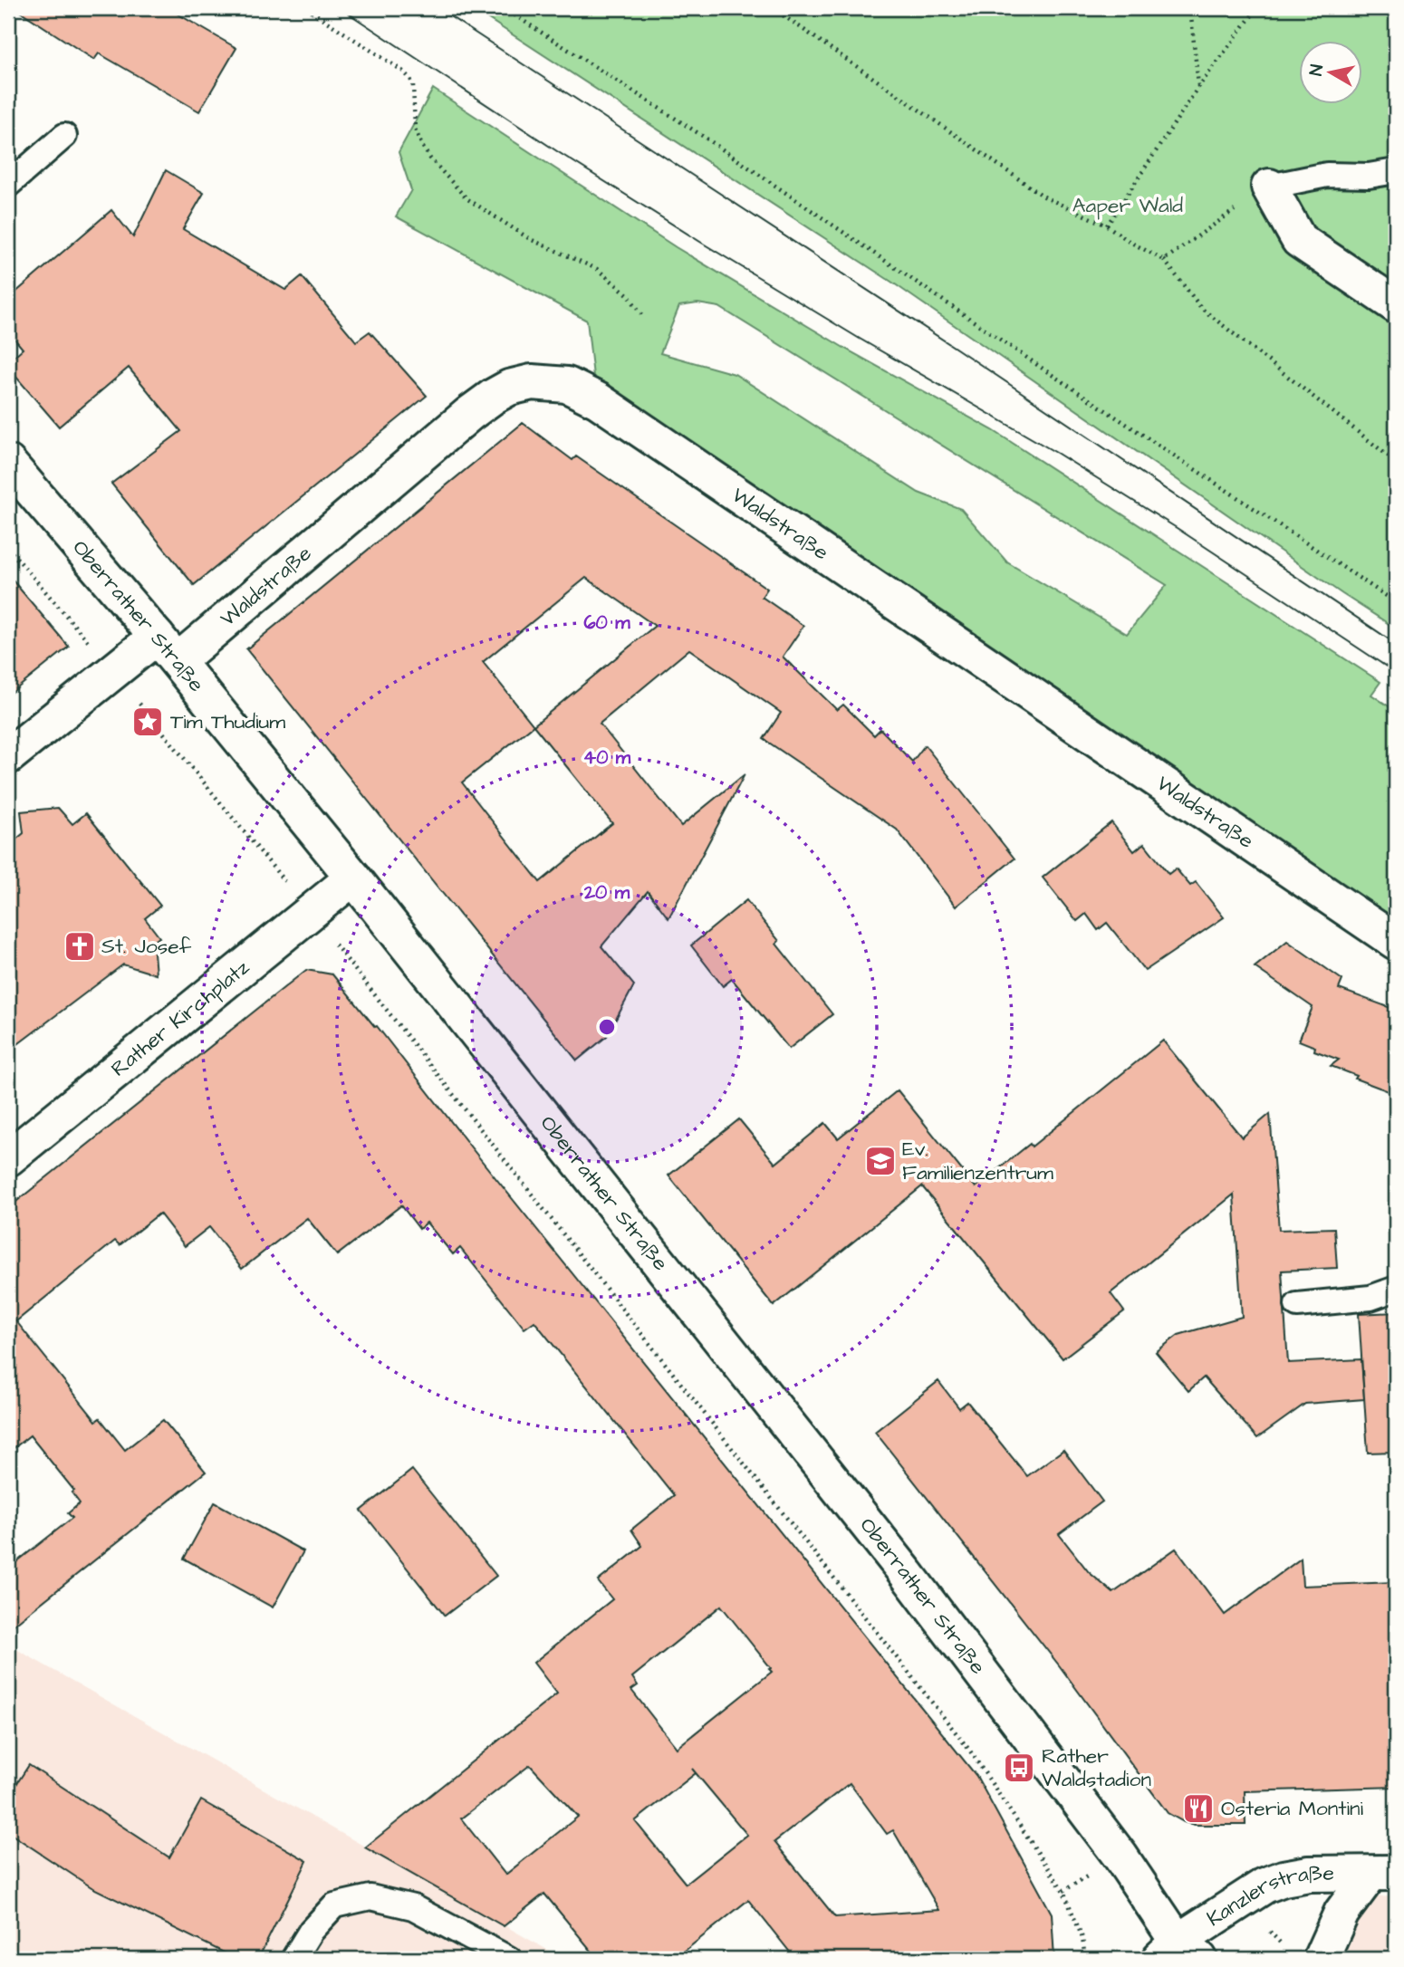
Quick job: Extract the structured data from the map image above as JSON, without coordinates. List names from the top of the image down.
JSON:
{
  "streets": {
    "street": [
      "Waldstraße",
      "Oberrather Straße",
      "Rather Kirchplatz",
      "Kanzlerstraße"
    ]
  },
  "crossings": [
    ["Waldstraße", "Oberrather Straße"],
    ["Oberrather Straße", "Rather Kirchplatz"],
    ["Oberrather Straße", "Kanzlerstraße"]
  ],
  "parks": ["Aaper Wald"],
  "places": {
    "place": ["Tim Thudium"],
    "church": ["St. Josef"],
    "school or university": ["Ev. Familienzentrum"],
    "bus stop": ["Rather Waldstadion"],
    "restaurant": ["Osteria Montini"]
  },
  "north": "left",
  "rings": ["60 m", "40 m", "20 m"]
}
